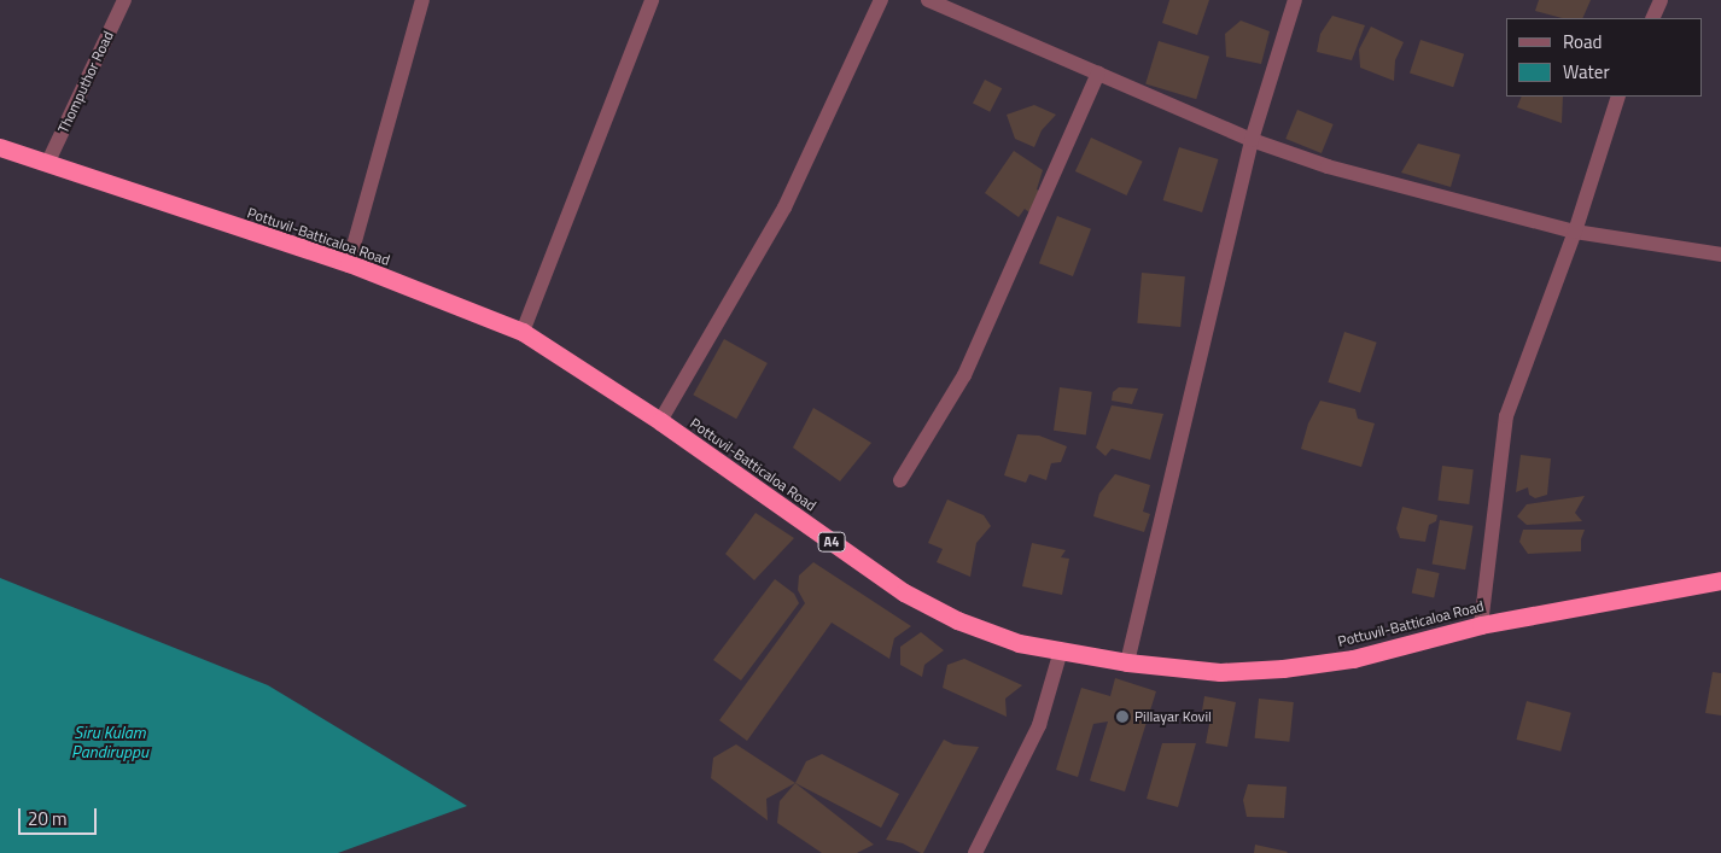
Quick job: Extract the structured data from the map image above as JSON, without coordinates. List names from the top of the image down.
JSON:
{
  "streets": {
    "highway": ["Pottuvil-Batticaloa Road", "A4"],
    "street": ["Thomputhor Road"]
  },
  "crossings": [
    ["Thomputhor Road", "Pottuvil-Batticaloa Road"]
  ],
  "water": ["Siru Kulam Pandiruppu"],
  "places": ["Pillayar Kovil"],
  "legend": ["Road", "Water"],
  "scale_bar": "20 m"
}
